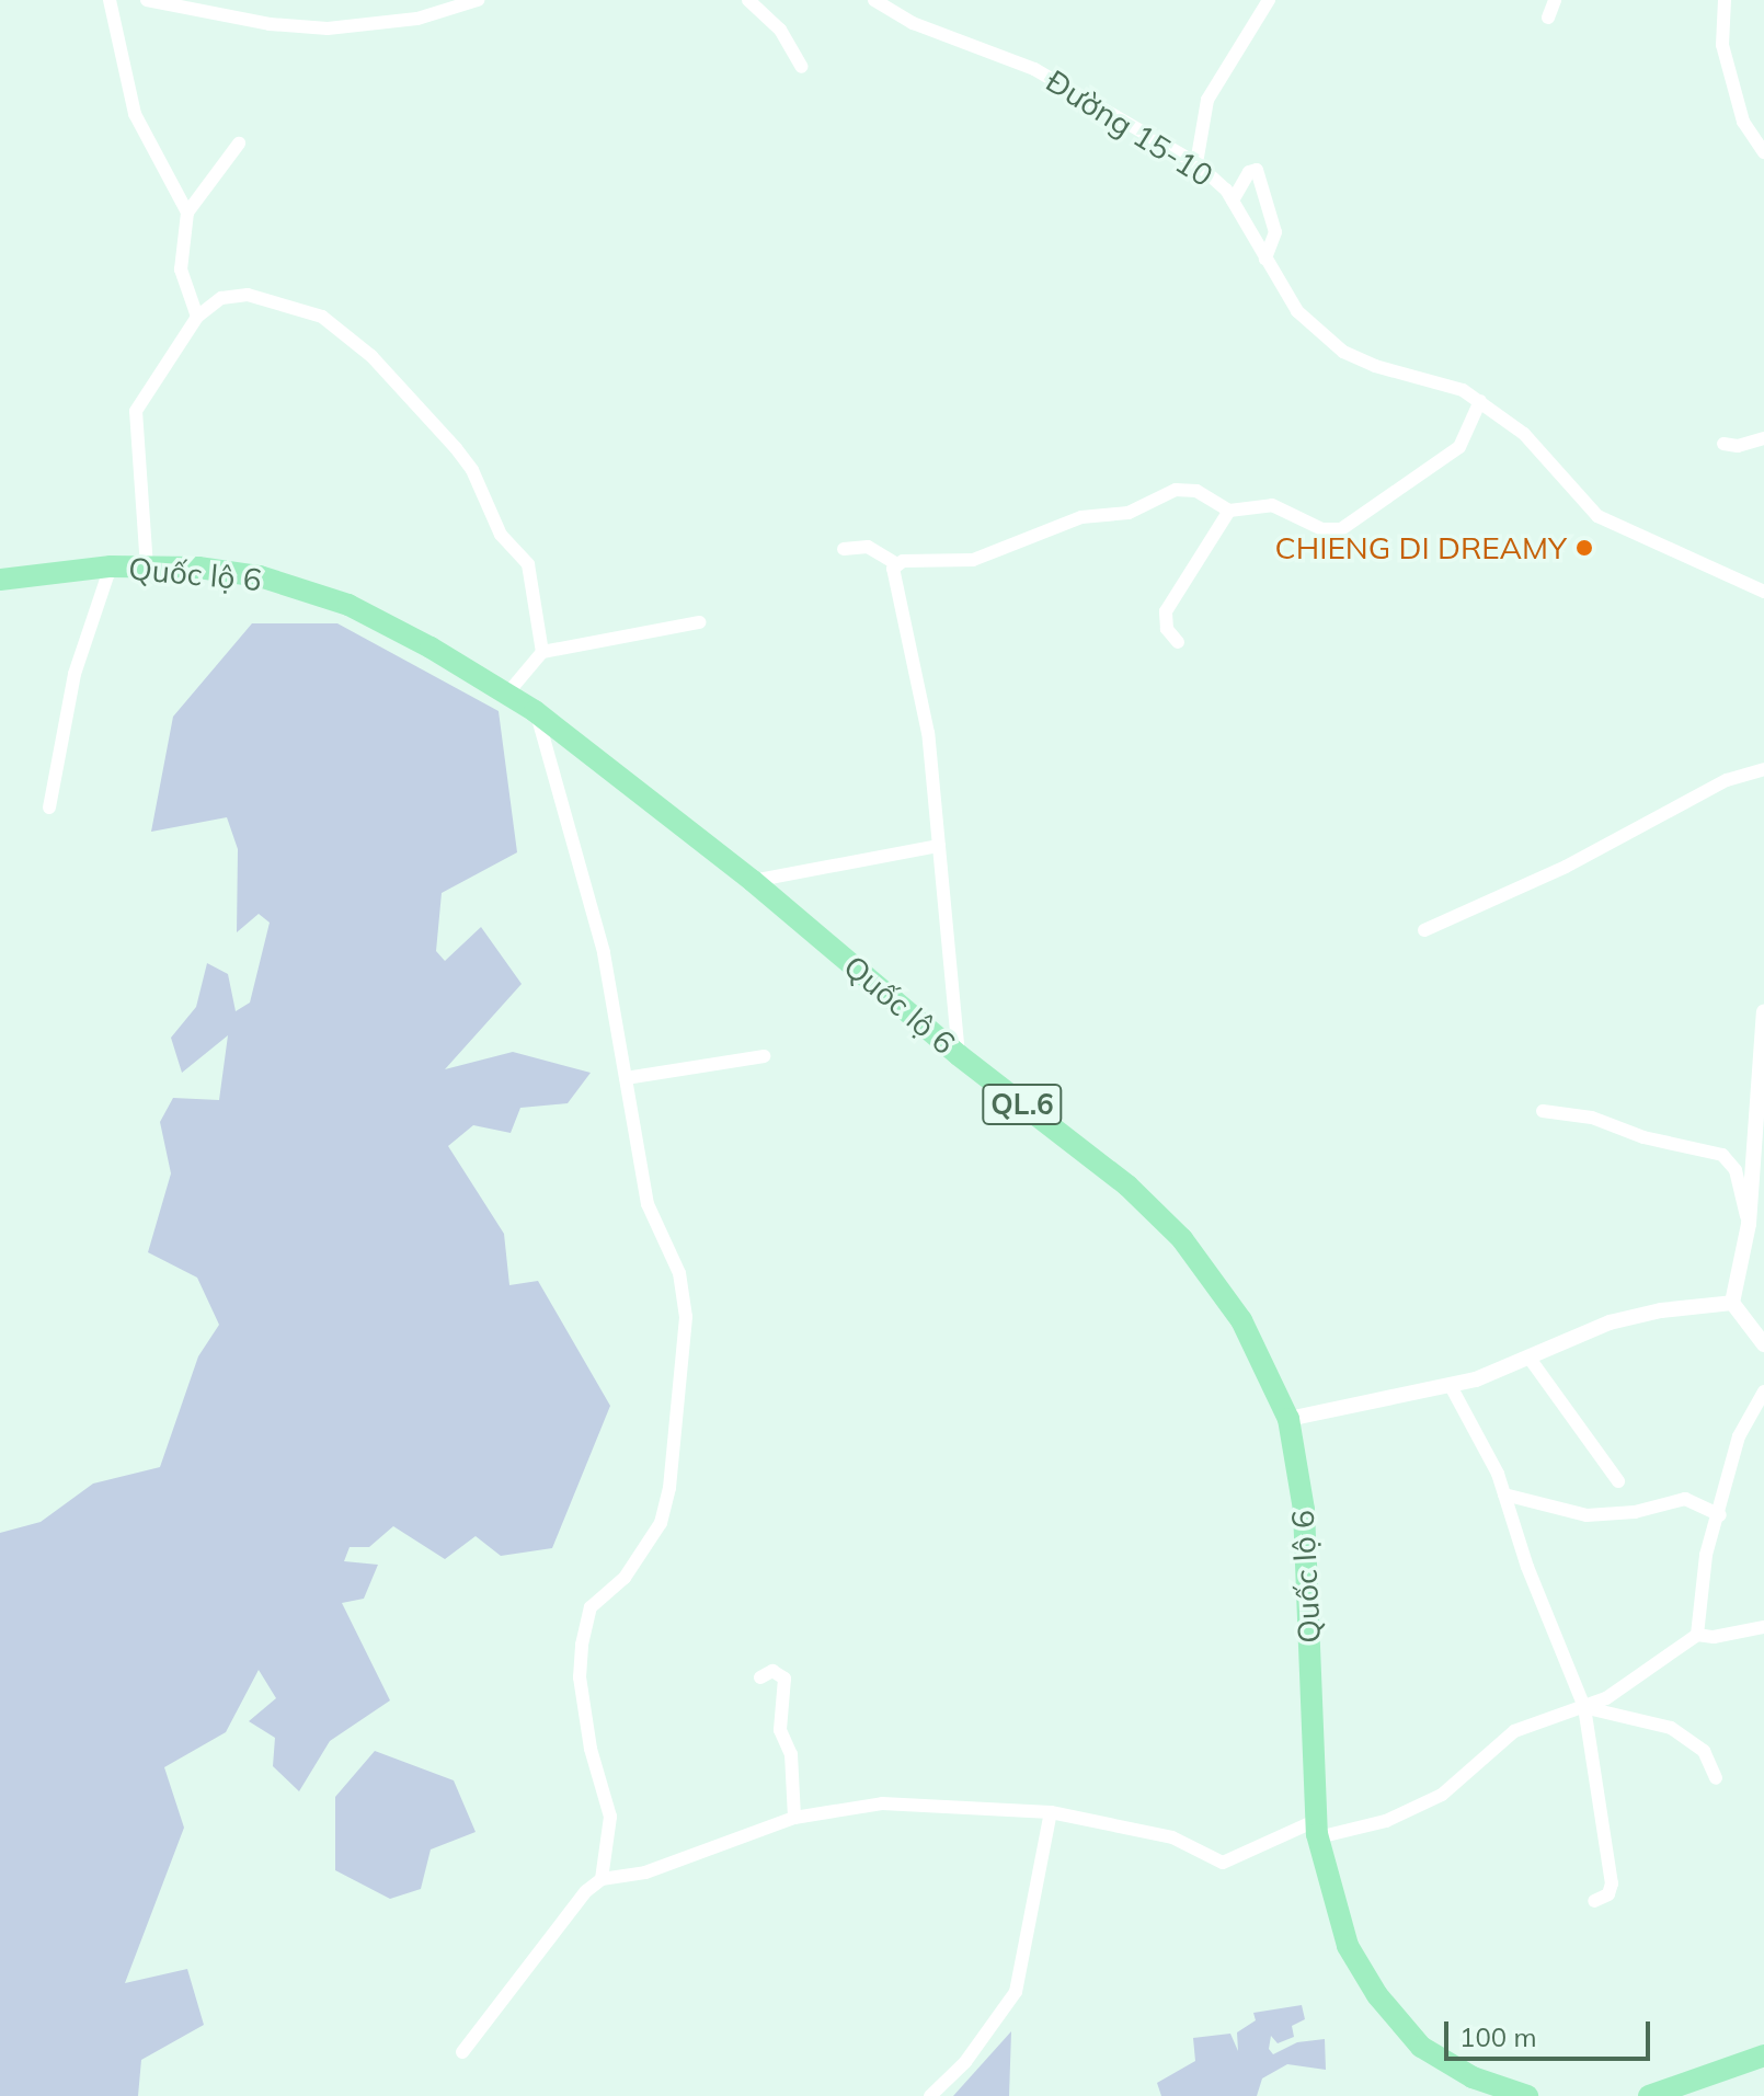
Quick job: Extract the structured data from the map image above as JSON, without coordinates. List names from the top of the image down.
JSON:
{
  "streets": {
    "highway": ["Quốc lộ 6", "QL.6"],
    "street": ["Đường 15-10"]
  },
  "places": ["CHIENG DI DREAMY"],
  "scale_bar": "100 m"
}
